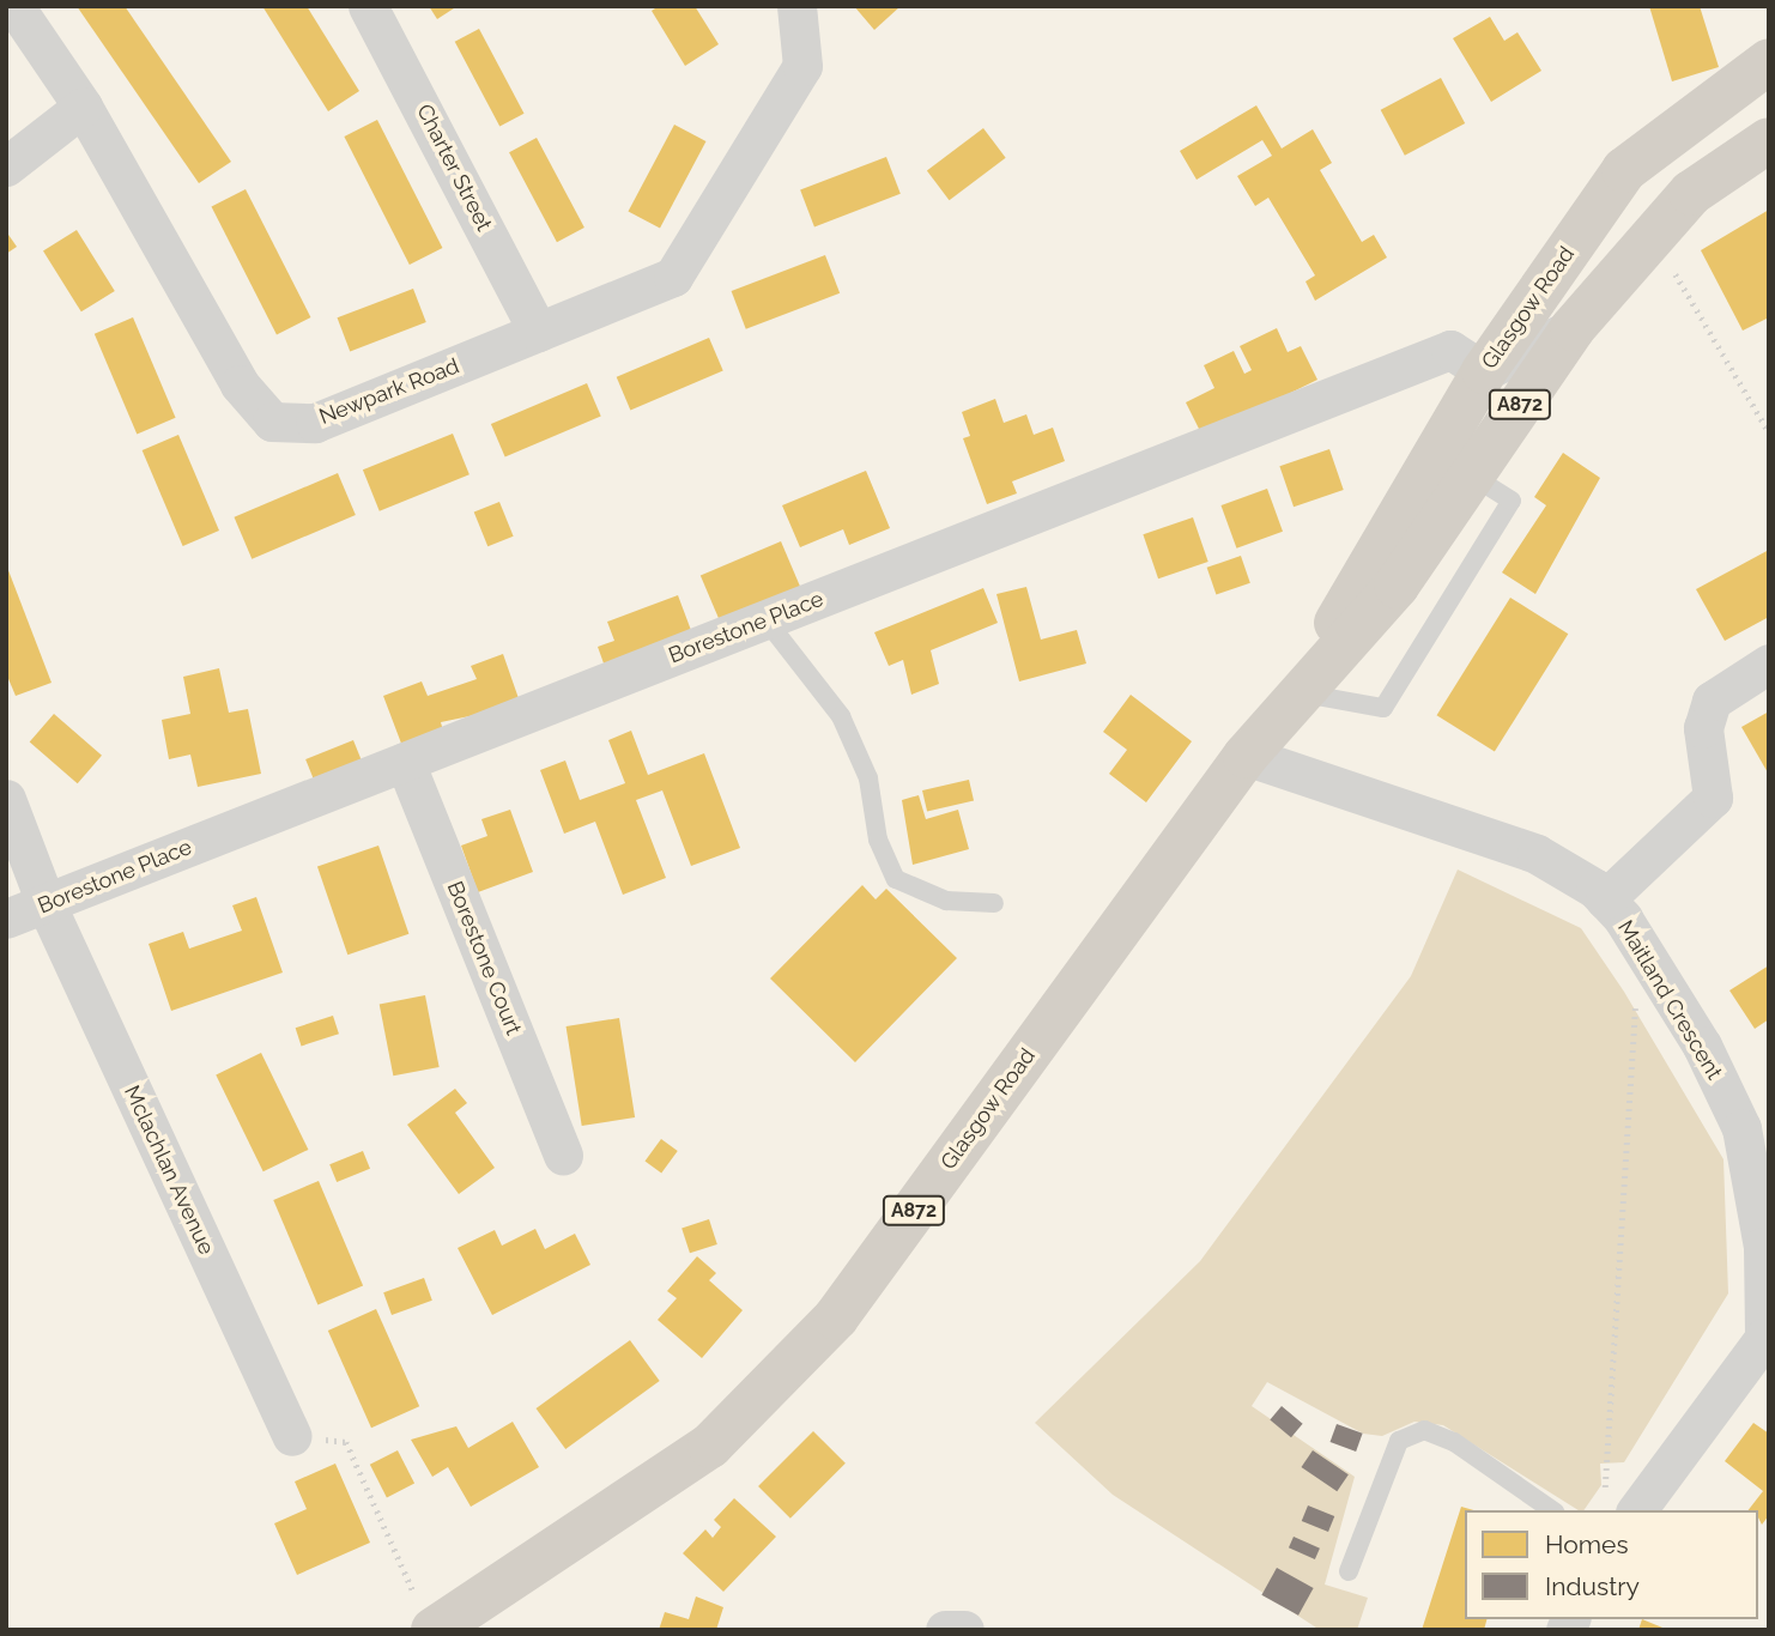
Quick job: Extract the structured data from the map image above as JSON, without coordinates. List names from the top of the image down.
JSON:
{
  "streets": {
    "main road": ["Glasgow Road", "A872"],
    "street": [
      "Charter Street",
      "Newpark Road",
      "Borestone Place",
      "Borestone Court",
      "Maitland Crescent",
      "Mclachlan Avenue"
    ]
  },
  "crossings": [
    ["Charter Street", "Newpark Road"],
    ["Glasgow Road", "Borestone Place"],
    ["Glasgow Road", "Maitland Crescent"],
    ["Borestone Place", "Borestone Court"],
    ["Borestone Place", "Mclachlan Avenue"]
  ],
  "legend": ["Homes", "Industry"]
}
